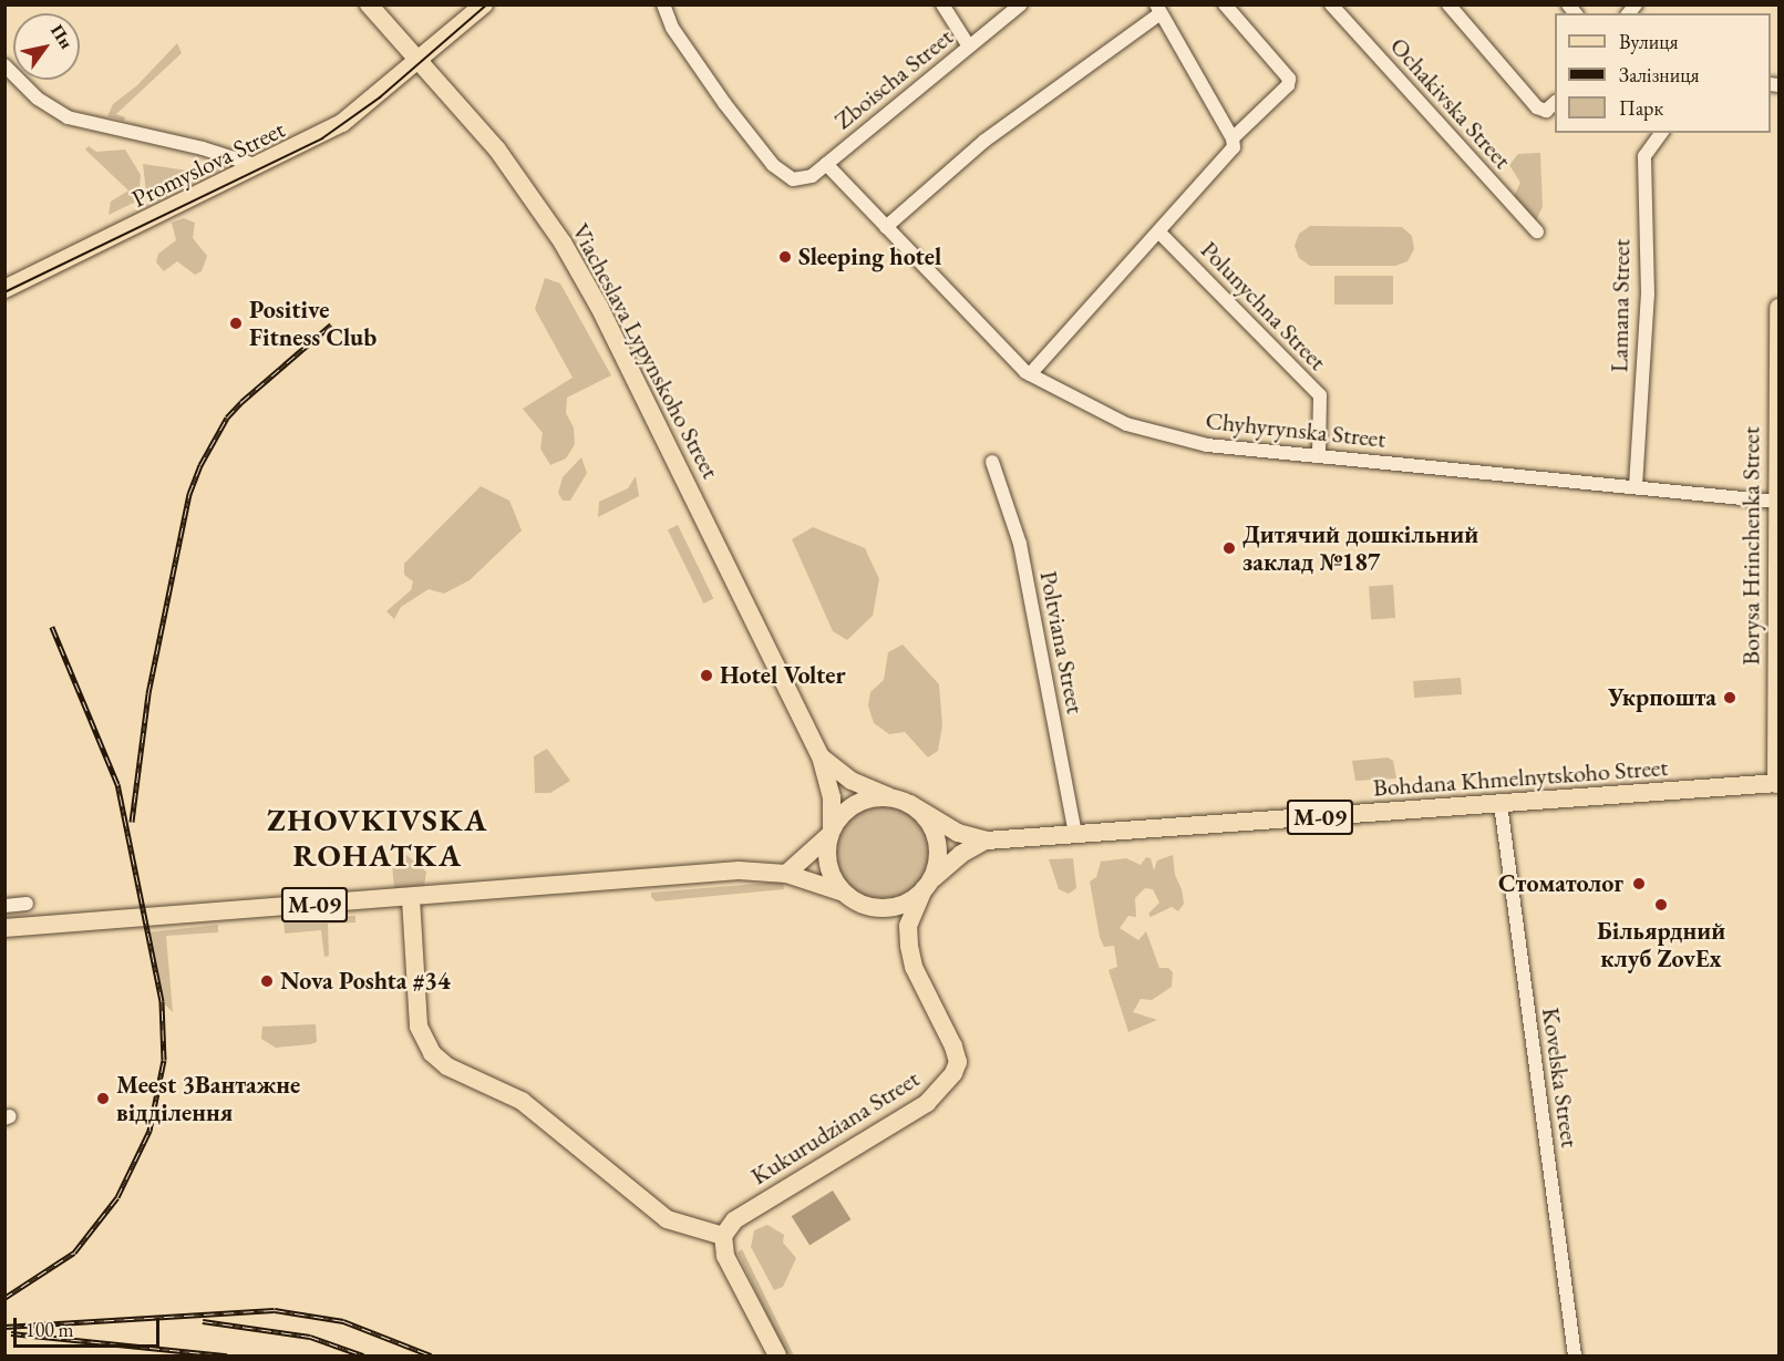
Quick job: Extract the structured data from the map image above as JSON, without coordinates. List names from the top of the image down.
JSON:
{
  "streets": {
    "main road": [
      "Promyslova Street",
      "Viacheslava Lypynskoho Street",
      "Borysa Hrinchenka Street",
      "Bohdana Khmelnytskoho Street",
      "М-09",
      "Kukurudziana Street"
    ],
    "street": [
      "Zboischa Street",
      "Ochakivska Street",
      "Polunychna Street",
      "Lamana Street",
      "Chyhyrynska Street",
      "Poltviana Street",
      "Kovelska Street"
    ]
  },
  "crossings": [
    ["Zboischa Street", "Chyhyrynska Street"],
    ["Promyslova Street", "Viacheslava Lypynskoho Street"],
    ["Polunychna Street", "Chyhyrynska Street"],
    ["Lamana Street", "Chyhyrynska Street"],
    ["Viacheslava Lypynskoho Street", "Bohdana Khmelnytskoho Street"],
    ["Viacheslava Lypynskoho Street", "М-09"],
    ["Viacheslava Lypynskoho Street", "Kukurudziana Street"],
    ["Chyhyrynska Street", "Borysa Hrinchenka Street"],
    ["Borysa Hrinchenka Street", "Bohdana Khmelnytskoho Street"],
    ["Poltviana Street", "Bohdana Khmelnytskoho Street"],
    ["Bohdana Khmelnytskoho Street", "М-09"],
    ["Bohdana Khmelnytskoho Street", "Kovelska Street"],
    ["Bohdana Khmelnytskoho Street", "Kukurudziana Street"],
    ["М-09", "Kukurudziana Street"]
  ],
  "districts": ["ZHOVKIVSKA ROHATKA"],
  "places": [
    "Sleeping hotel",
    "Positive Fitness Club",
    "Дитячий дошкільний заклад №187",
    "Hotel Volter",
    "Укрпошта",
    "Стоматолог",
    "Більярдний клуб ZovEx",
    "Nova Poshta #34",
    "Meest 3Вантажне відділення"
  ],
  "legend": ["Вулиця", "Залізниця", "Парк"],
  "scale_bar": "100 m",
  "north": "top right"
}
